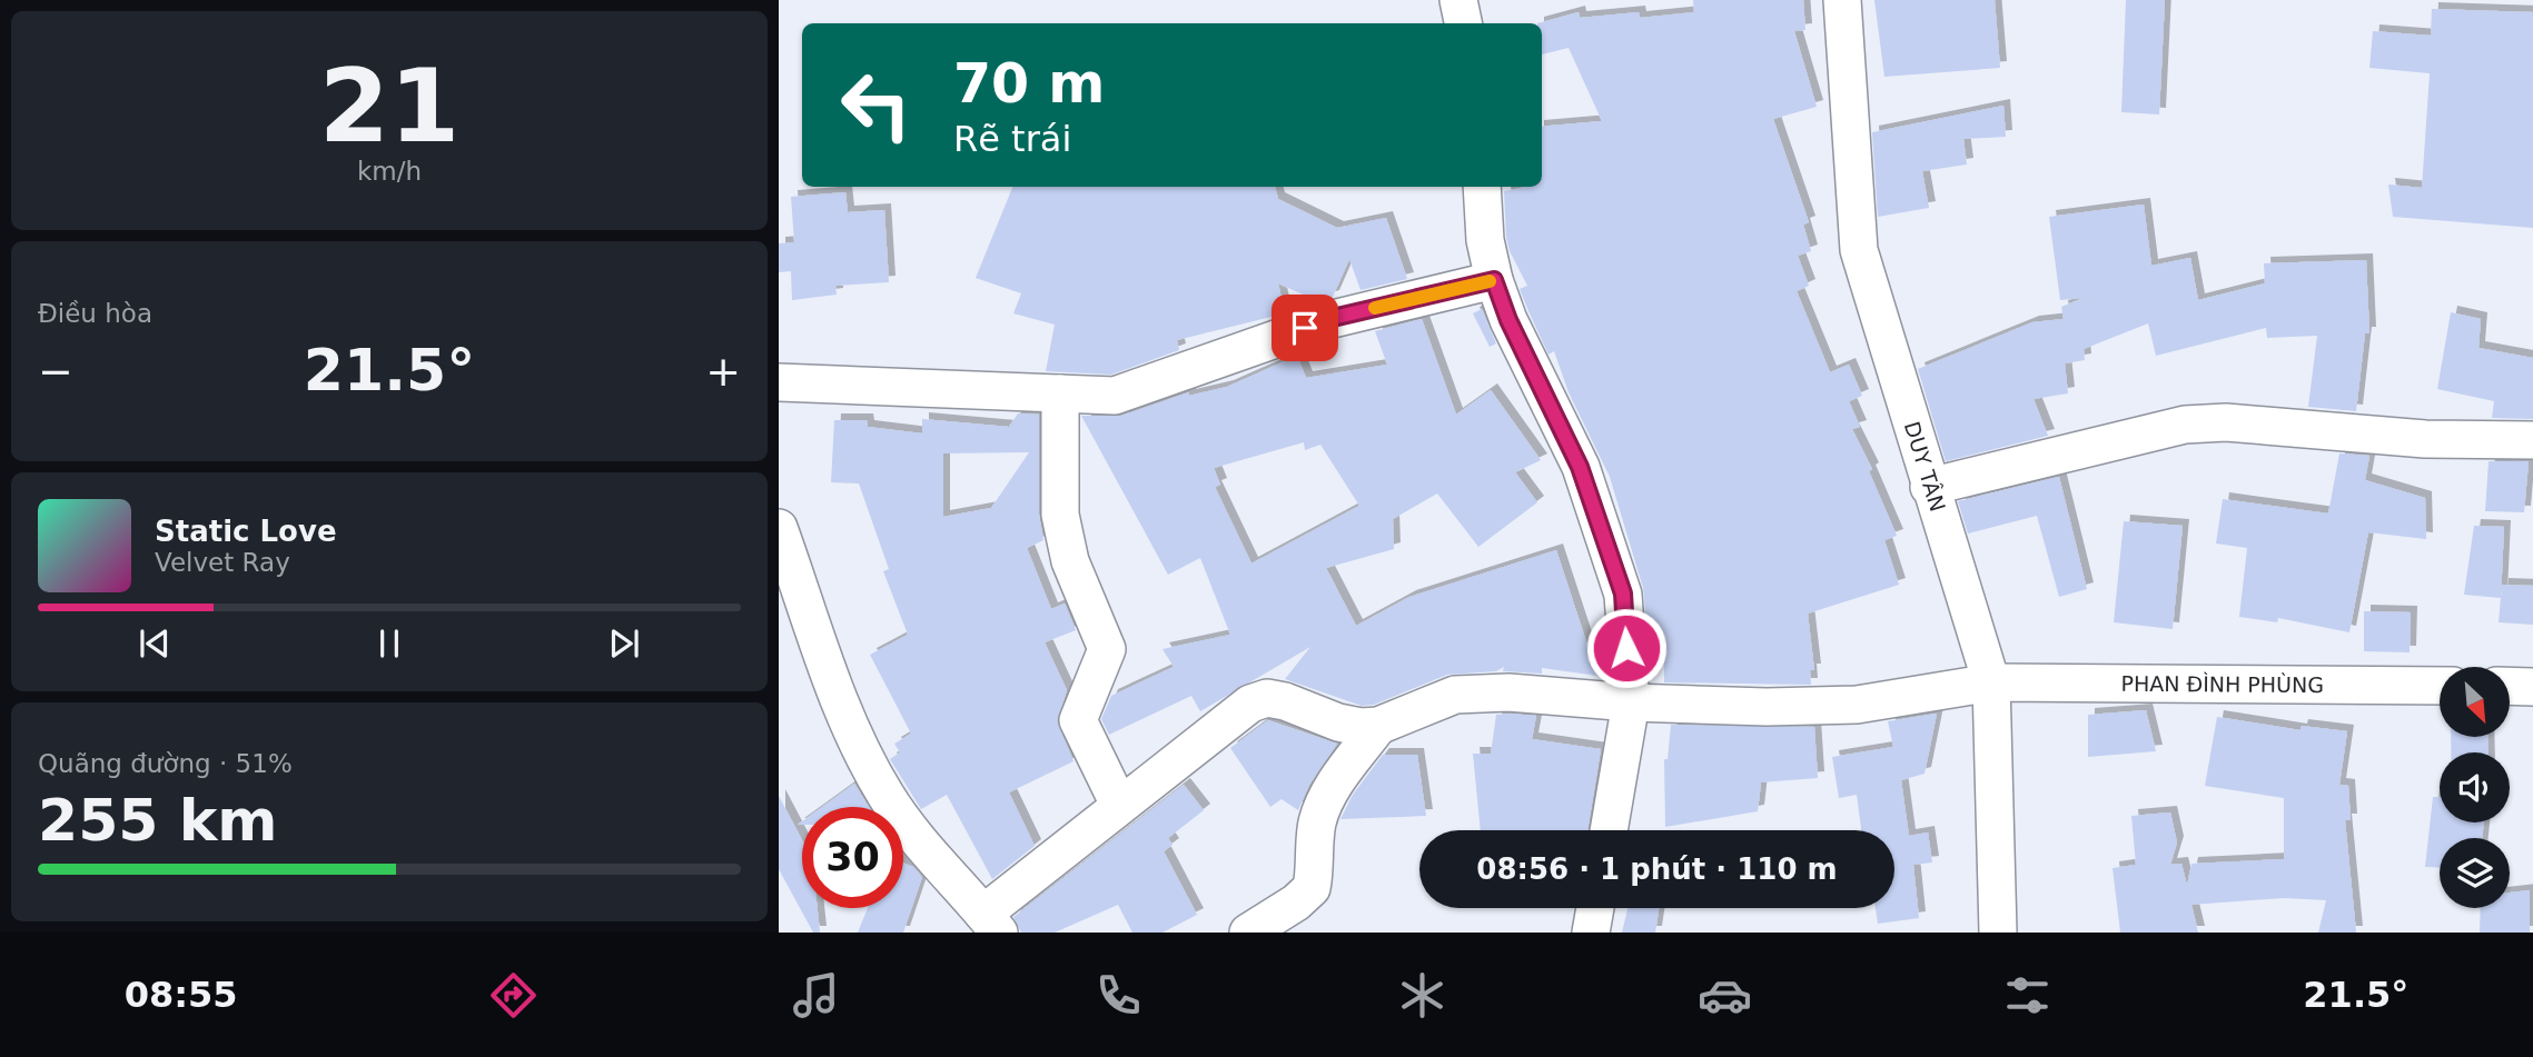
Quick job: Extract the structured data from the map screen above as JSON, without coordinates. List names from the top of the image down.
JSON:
{
  "streets": {
    "street": ["DUY TÂN", "PHAN ĐÌNH PHÙNG"]
  },
  "crossings": [
    ["DUY TÂN", "PHAN ĐÌNH PHÙNG"]
  ],
  "north": "bottom right",
  "page": {
    "tile": [
      ["21", "km/h"],
      "Điều hòa",
      ["Quãng đường · 51%", "255 km"]
    ],
    "turn": ["70 m", "Rẽ trái"],
    "heat": ["−", "21.5°", "+"],
    "song": ["Static Love", "Velvet Ray"],
    "limit": "30",
    "trip": "08:56 · 1 phút · 110 m",
    "tabs": ["08:55", "21.5°"]
  }
}
